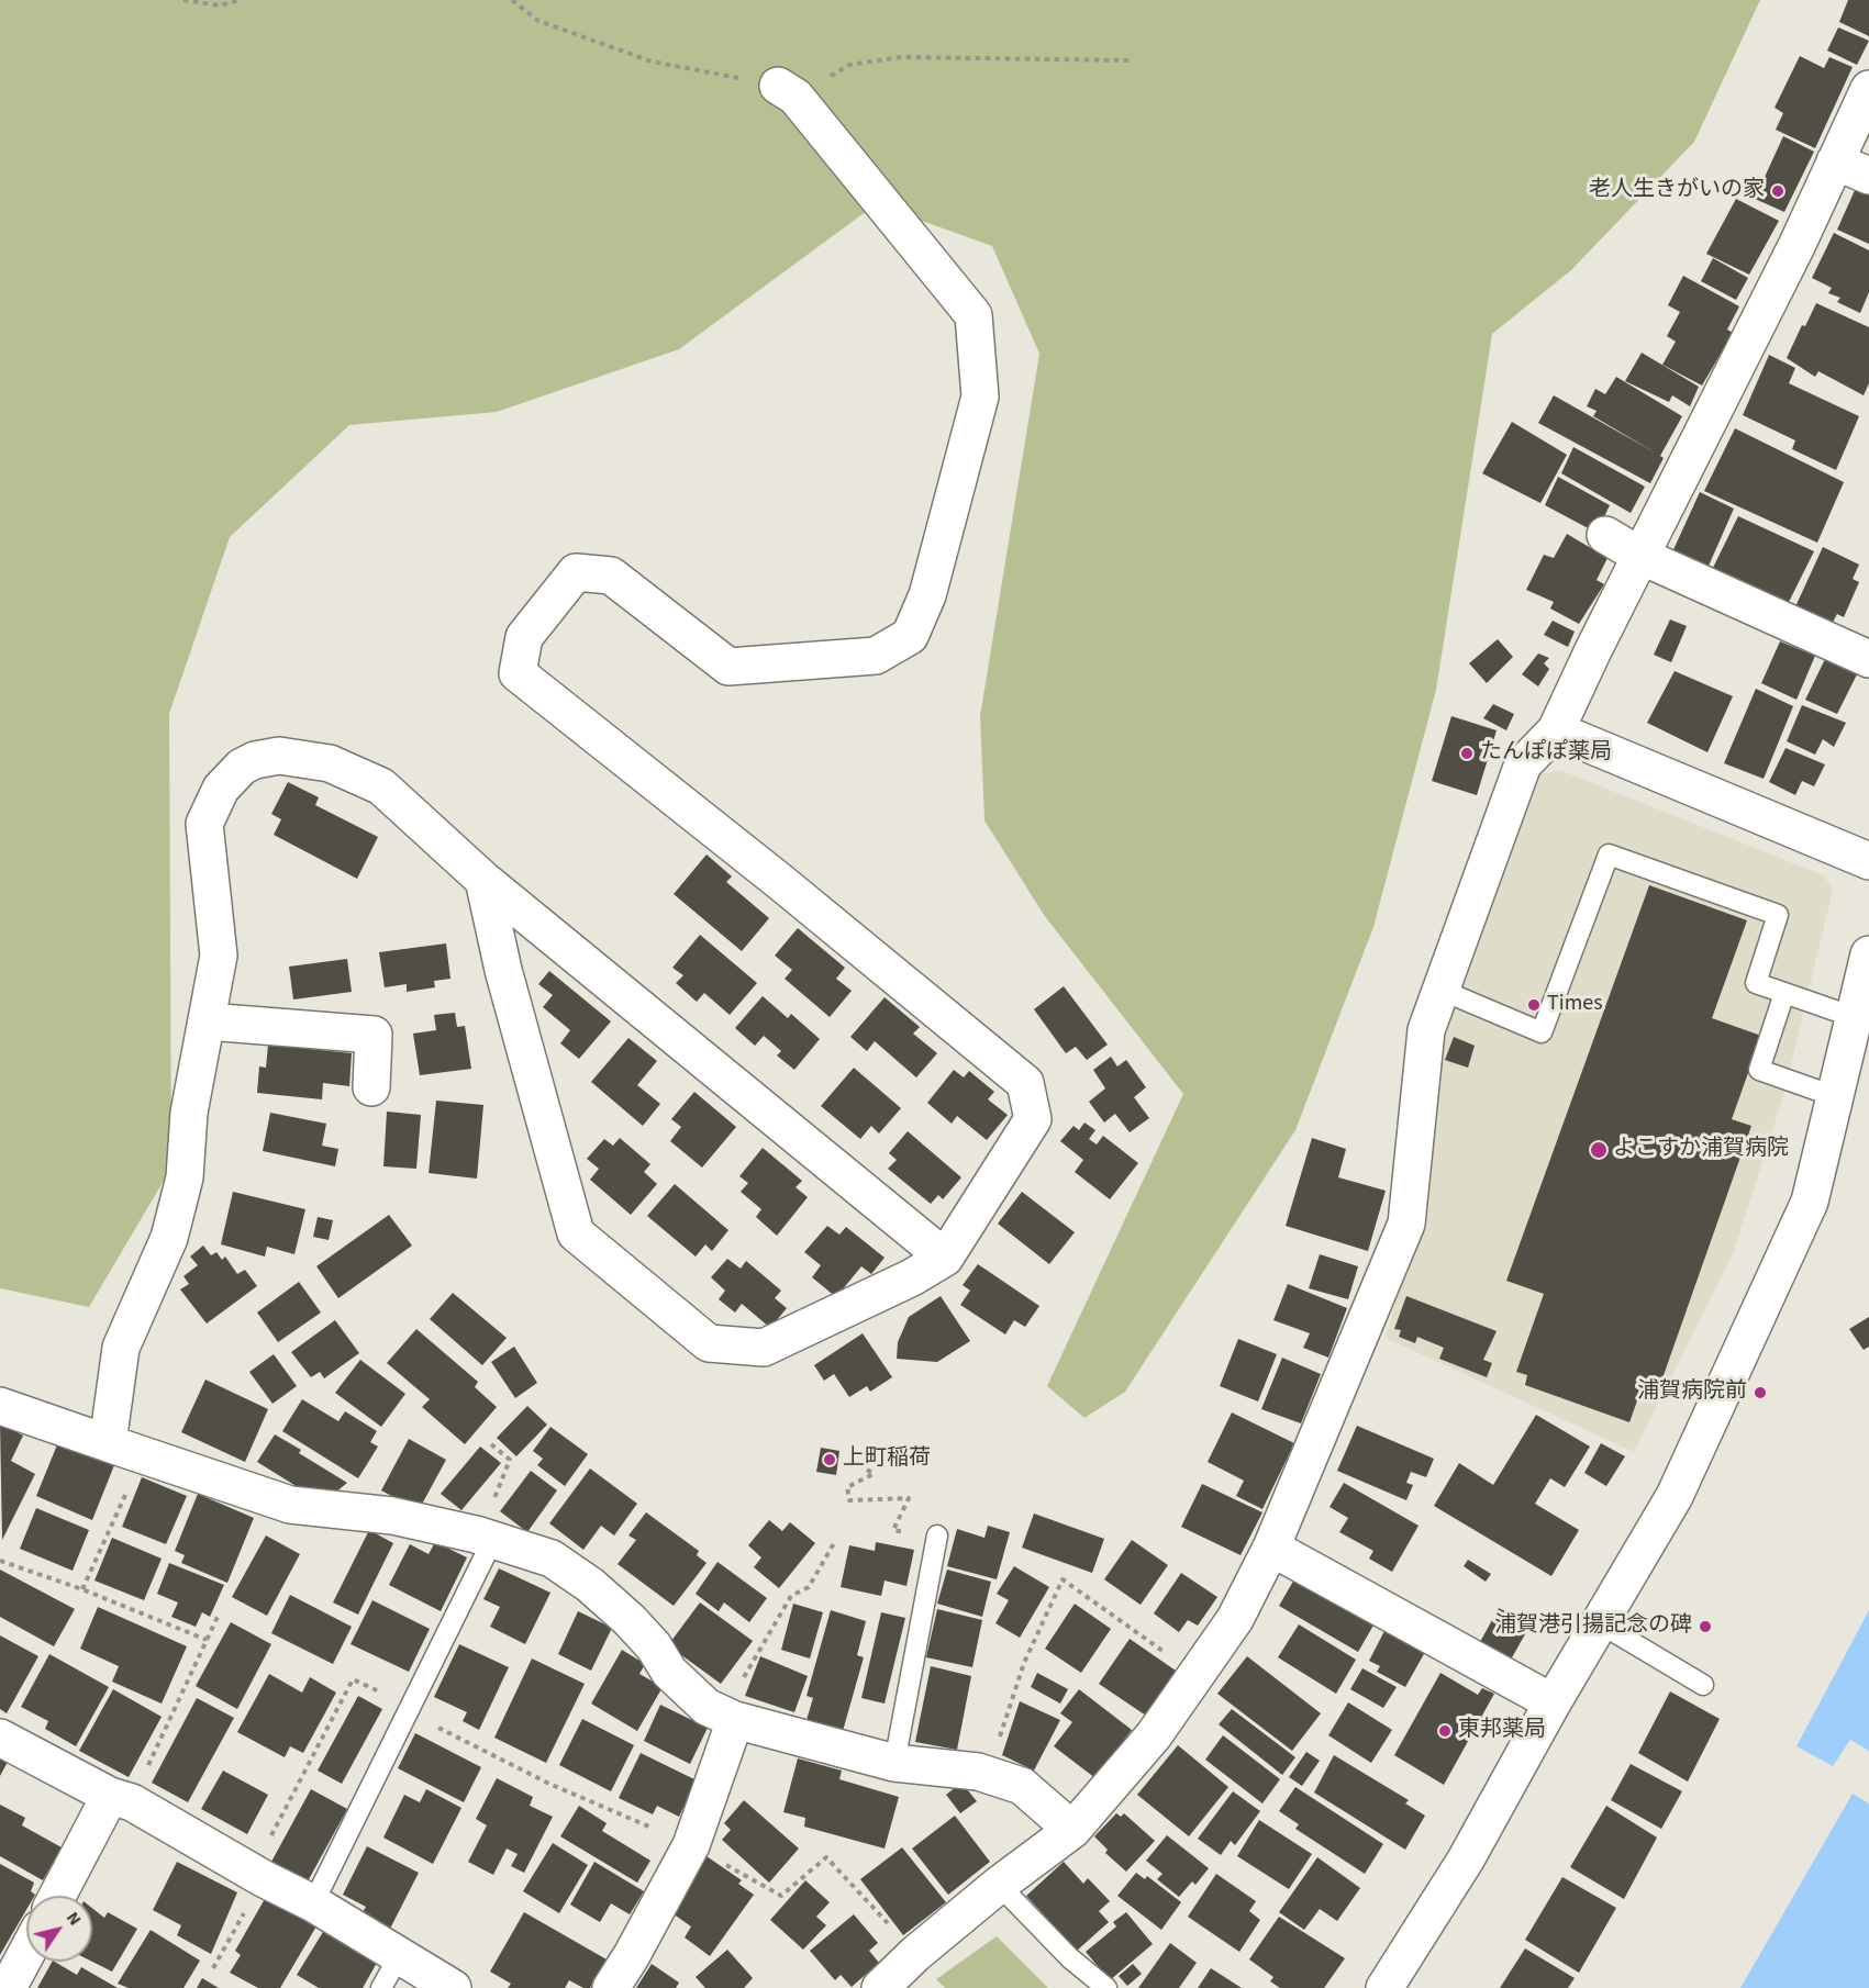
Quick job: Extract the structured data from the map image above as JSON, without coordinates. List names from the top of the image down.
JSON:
{
  "places": [
    "老人生きがいの家",
    "たんぽぽ薬局",
    "Times",
    "よこすか浦賀病院",
    "浦賀病院前",
    "上町稲荷",
    "浦賀港引揚記念の碑",
    "東邦薬局"
  ],
  "north": "top right"
}
